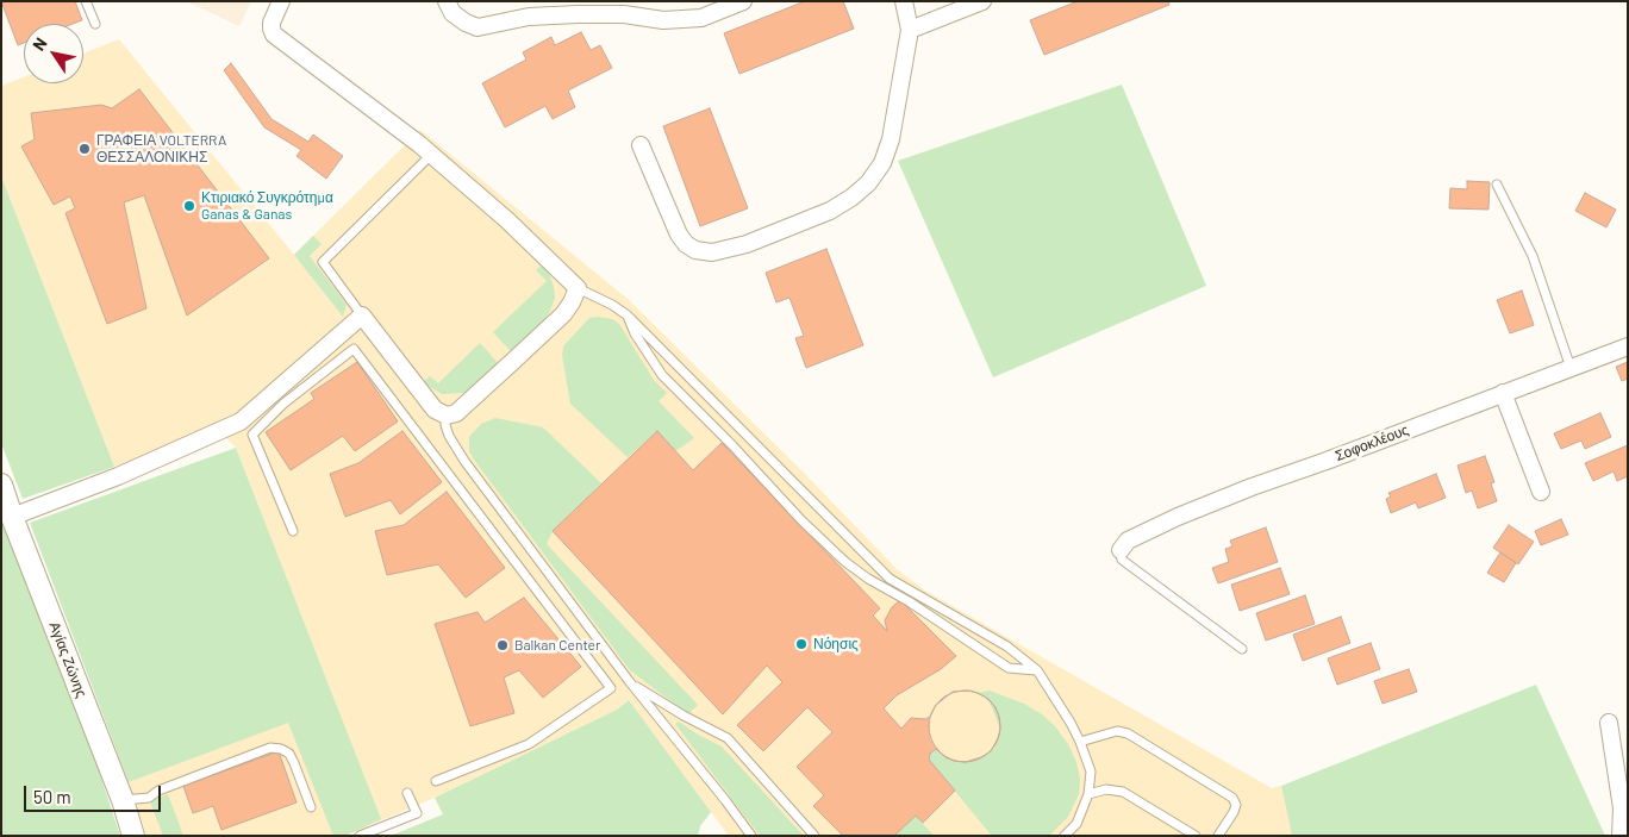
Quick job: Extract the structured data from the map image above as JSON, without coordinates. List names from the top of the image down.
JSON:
{
  "streets": {
    "street": ["Σοφοκλέους", "Αγίας Ζώνης"]
  },
  "places": [
    "ΓΡΑΦΕΙΑ VOLTERRA ΘΕΣΣΑΛΟΝΙΚΗΣ",
    "Κτιριακό Συγκρότημα Ganas & Ganas",
    "Νόησις",
    "Balkan Center"
  ],
  "scale_bar": "50 m",
  "north": "top left"
}
